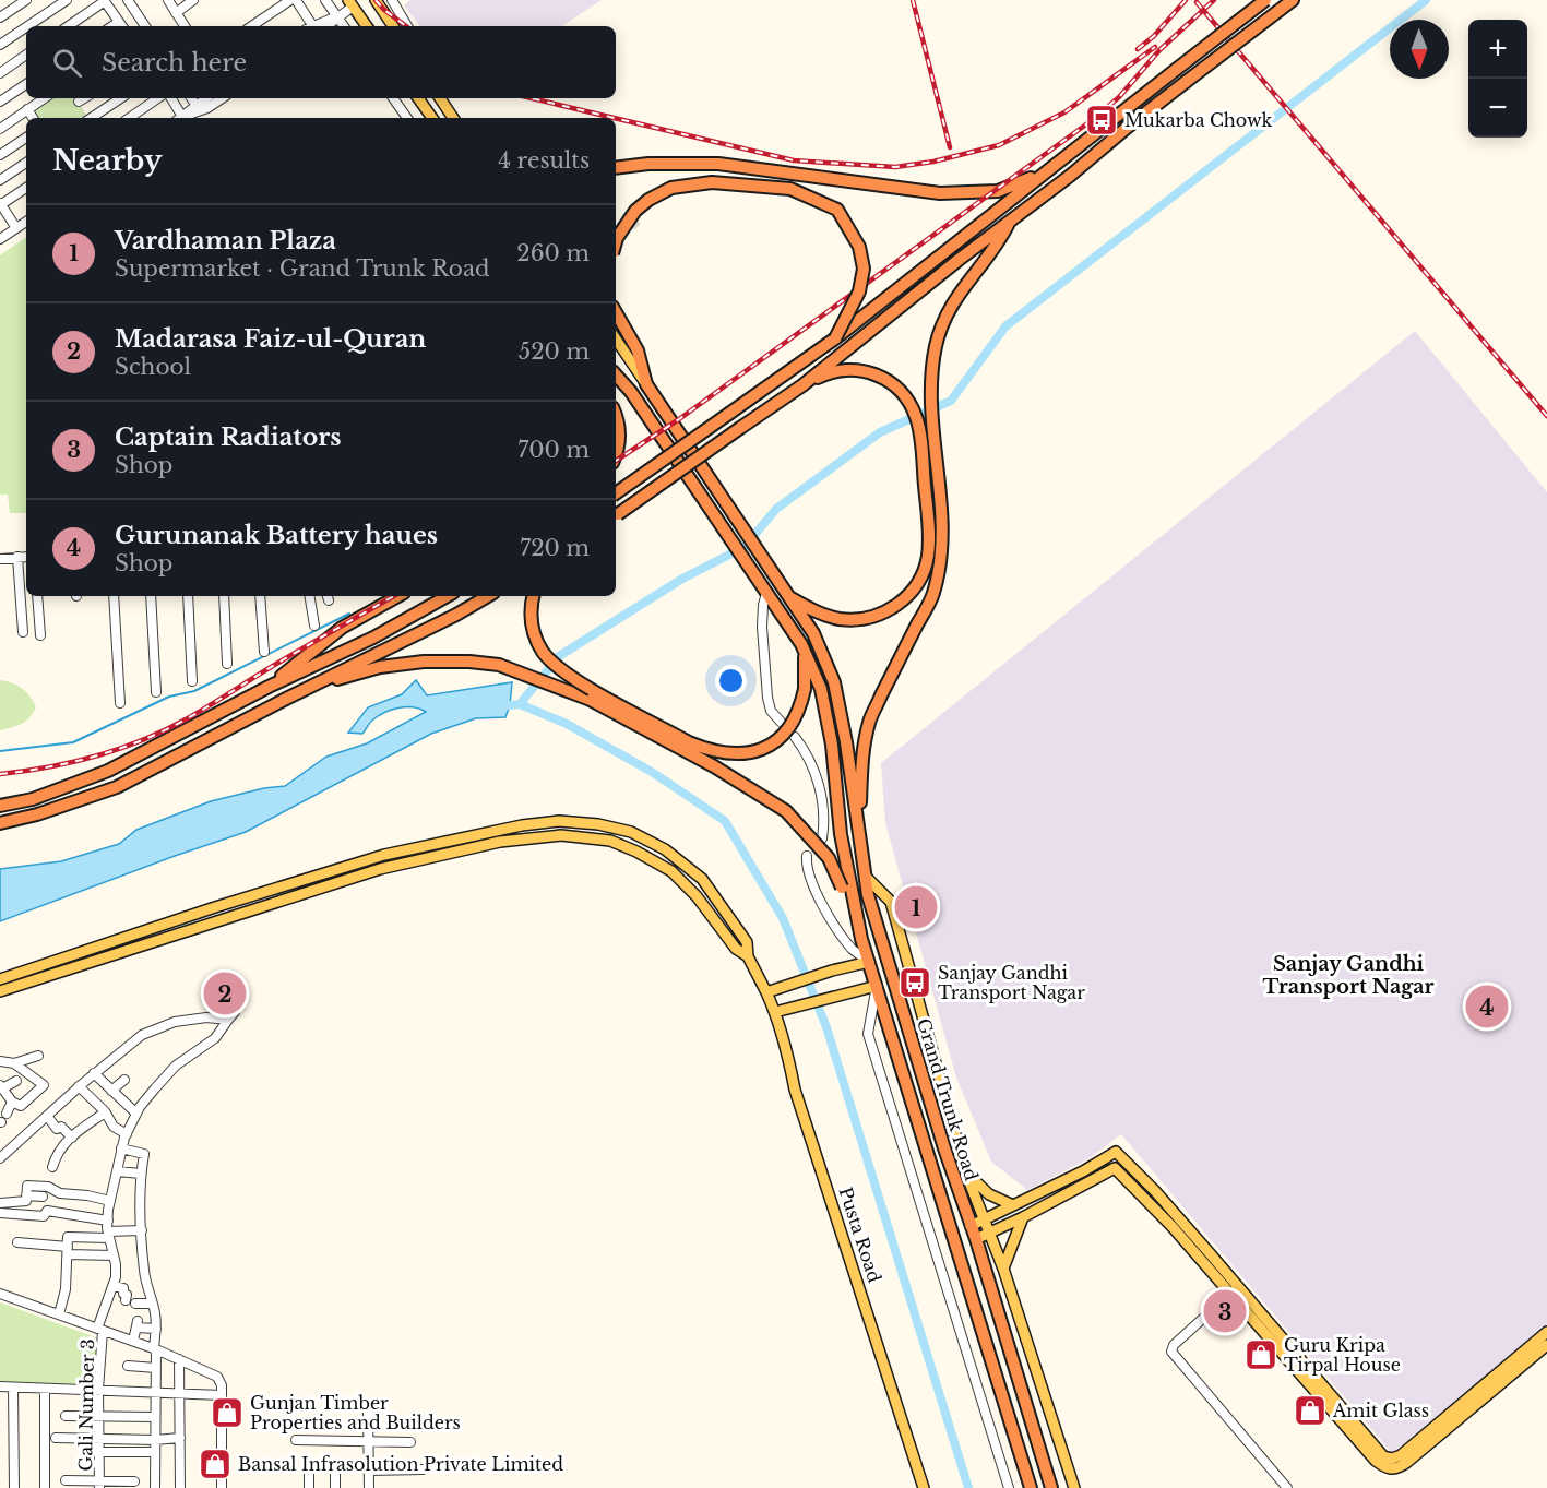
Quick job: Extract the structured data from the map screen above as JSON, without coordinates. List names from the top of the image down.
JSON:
{
  "streets": {
    "highway": ["Grand Trunk Road"],
    "main road": ["Pusta Road"],
    "street": ["Gali Number 3"]
  },
  "districts": ["Sanjay Gandhi Transport Nagar"],
  "places": {
    "bus stop": ["Mukarba Chowk", "Sanjay Gandhi Transport Nagar"],
    "shop": [
      "Guru Kripa Tirpal House",
      "Amit Glass",
      "Gunjan Timber Properties and Builders",
      "Bansal Infrasolution Private Limited"
    ]
  },
  "north": "bottom",
  "page": {
    "map_buttons": ["+", "−"],
    "search": "Search here",
    "heading": ["Nearby", "4 results"],
    "list": [
      {
        "mark": "1",
        "name": "Vardhaman Plaza",
        "note": "Supermarket · Grand Trunk Road",
        "value": "260 m"
      },
      {
        "mark": "2",
        "name": "Madarasa Faiz-ul-Quran",
        "note": "School",
        "value": "520 m"
      },
      {
        "mark": "3",
        "name": "Captain Radiators",
        "note": "Shop",
        "value": "700 m"
      },
      {
        "mark": "4",
        "name": "Gurunanak Battery haues",
        "note": "Shop",
        "value": "720 m"
      }
    ],
    "pins": [
      "1",
      "2",
      "4",
      "3"
    ]
  }
}
